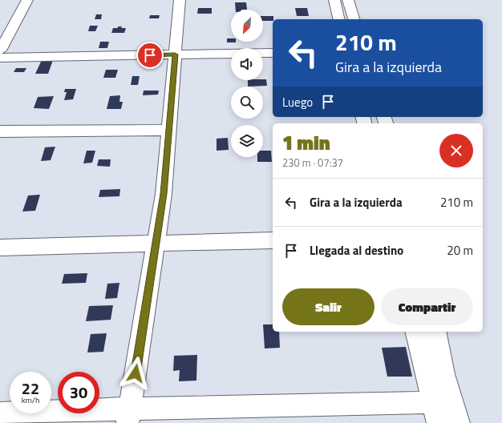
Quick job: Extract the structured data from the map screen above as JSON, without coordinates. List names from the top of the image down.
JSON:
{
  "north": "bottom left",
  "page": {
    "turn": ["210 m", "Gira a la izquierda"],
    "then": "Luego",
    "heading": ["1 min", "230 m · 07:37"],
    "list": [
      {
        "name": "Gira a la izquierda",
        "value": "210 m"
      },
      {
        "name": "Llegada al destino",
        "value": "20 m"
      }
    ],
    "buttons": ["Salir", "Compartir"],
    "speed": "22 km/h",
    "limit": "30"
  }
}
